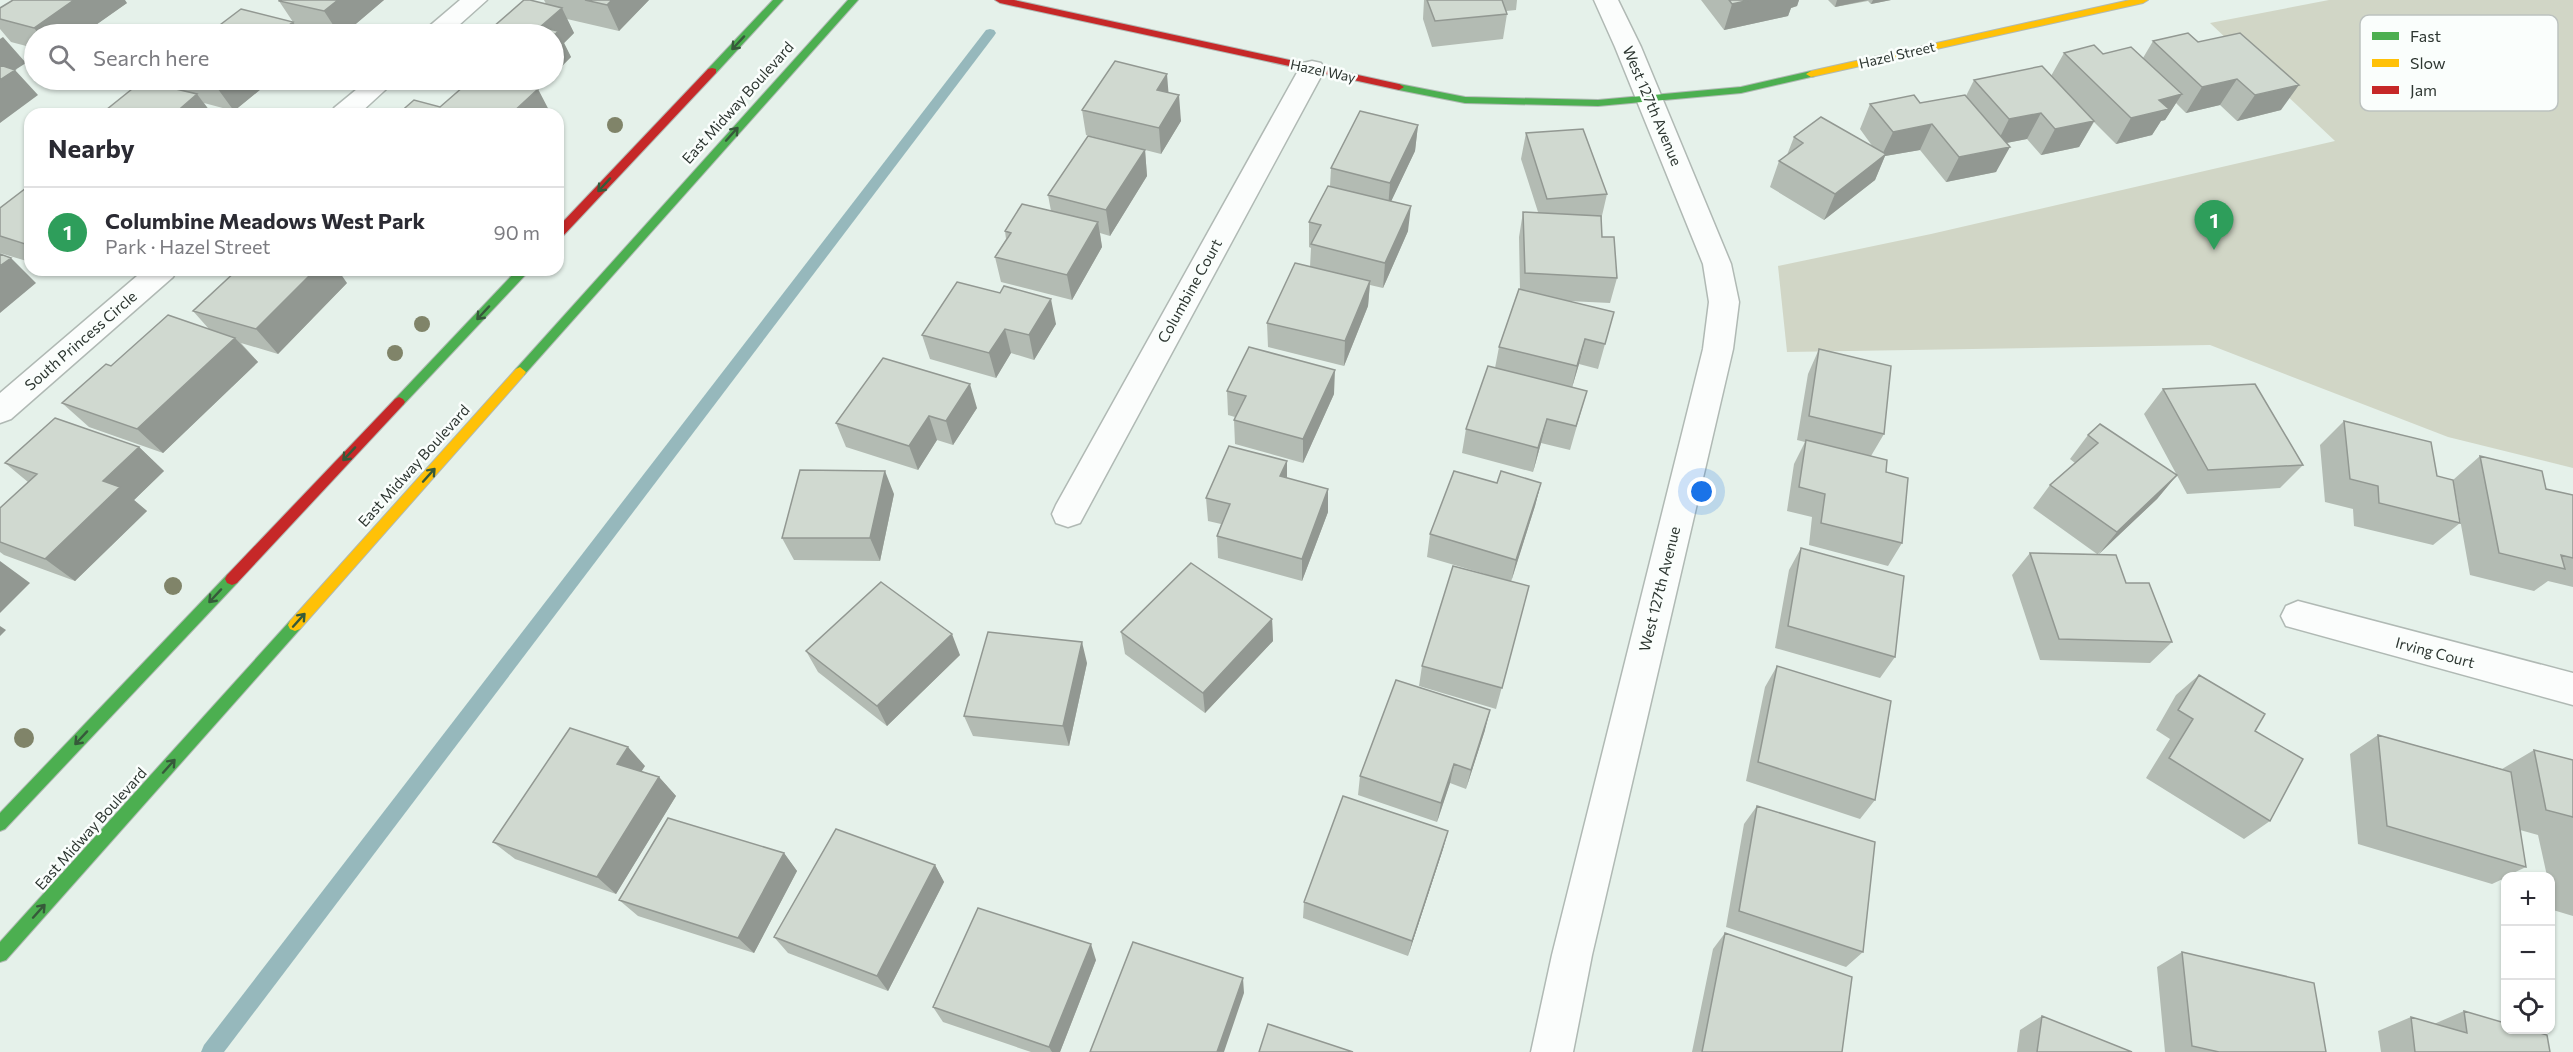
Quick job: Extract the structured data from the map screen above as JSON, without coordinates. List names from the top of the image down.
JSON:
{
  "streets": {
    "main road": ["Hazel Street", "Hazel Way", "East Midway Boulevard"],
    "street": [
      "West 127th Avenue",
      "Columbine Court",
      "South Princess Circle",
      "Irving Court"
    ]
  },
  "crossings": [
    ["Hazel Street", "Hazel Way"],
    ["Hazel Street", "West 127th Avenue"],
    ["Hazel Way", "West 127th Avenue"],
    ["Hazel Way", "Columbine Court"]
  ],
  "legend": ["Fast", "Slow", "Jam"],
  "page": {
    "search": "Search here",
    "heading": "Nearby",
    "list": [
      {
        "mark": "1",
        "name": "Columbine Meadows West Park",
        "note": "Park · Hazel Street",
        "value": "90 m"
      }
    ],
    "pins": "1",
    "map_buttons": ["+", "−"]
  }
}
